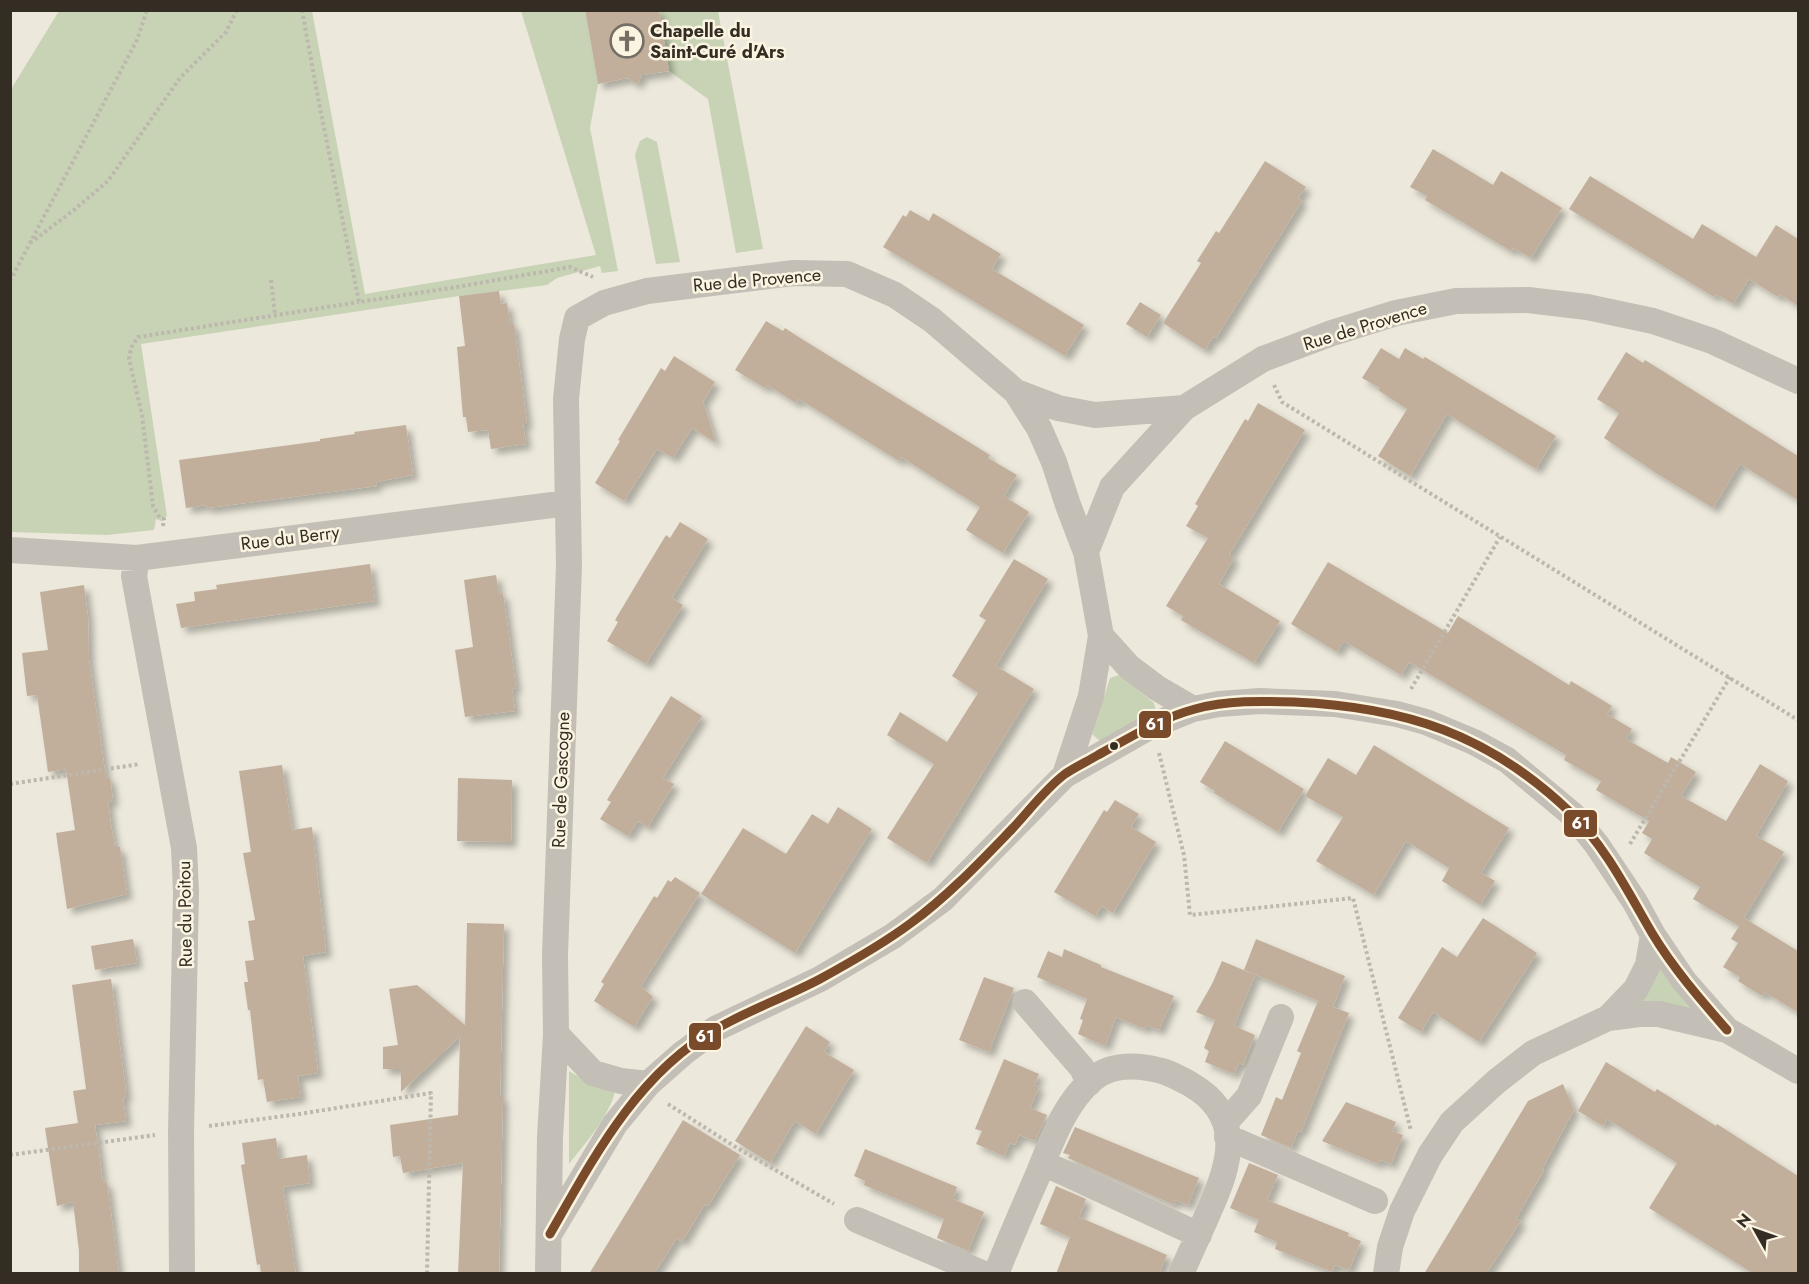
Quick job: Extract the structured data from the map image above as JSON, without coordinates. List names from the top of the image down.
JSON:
{
  "streets": {
    "street": [
      "Rue de Provence",
      "Rue du Berry",
      "Rue de Gascogne",
      "Rue du Poitou"
    ]
  },
  "crossings": [
    ["Rue de Provence", "Rue de Gascogne"],
    ["Rue du Berry", "Rue de Gascogne"],
    ["Rue du Berry", "Rue du Poitou"]
  ],
  "places": {
    "church": ["Chapelle du Saint-Curé d'Ars"]
  },
  "lines": ["transit line 61"],
  "north": "top left"
}
